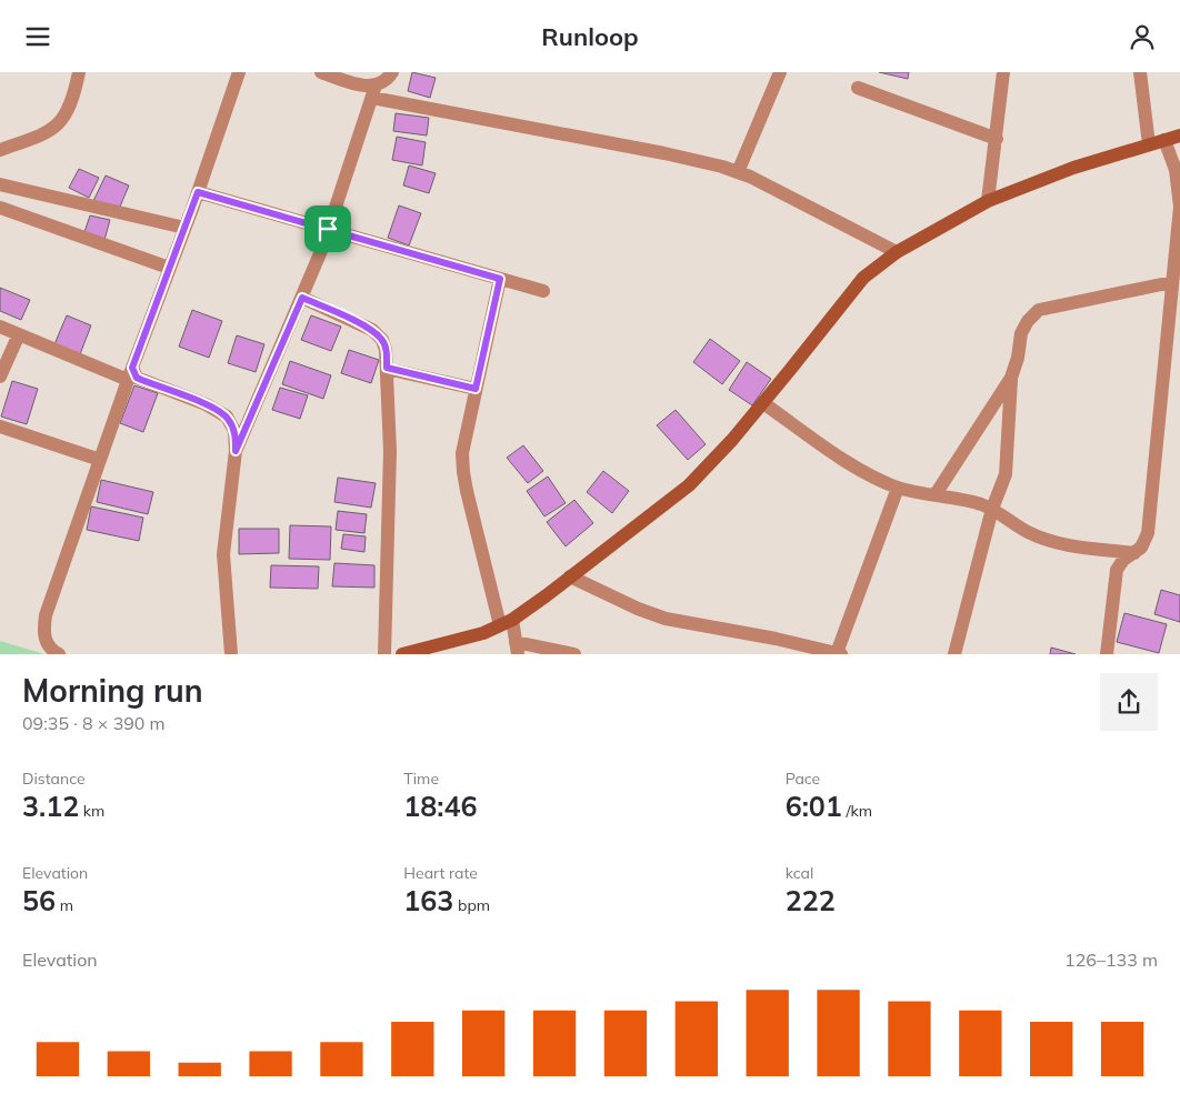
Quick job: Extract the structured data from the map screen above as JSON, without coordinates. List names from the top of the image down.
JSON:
{
  "page": {
    "header": "Runloop",
    "heading": ["Morning run", "09:35 · 8 × 390 m"],
    "stats": [
      ["Distance", "3.12 km"],
      ["Time", "18:46"],
      ["Pace", "6:01 /km"],
      ["Elevation", "56 m"],
      ["Heart rate", "163 bpm"],
      ["kcal", "222"]
    ],
    "chart": ["Elevation", "126–133 m"]
  }
}
